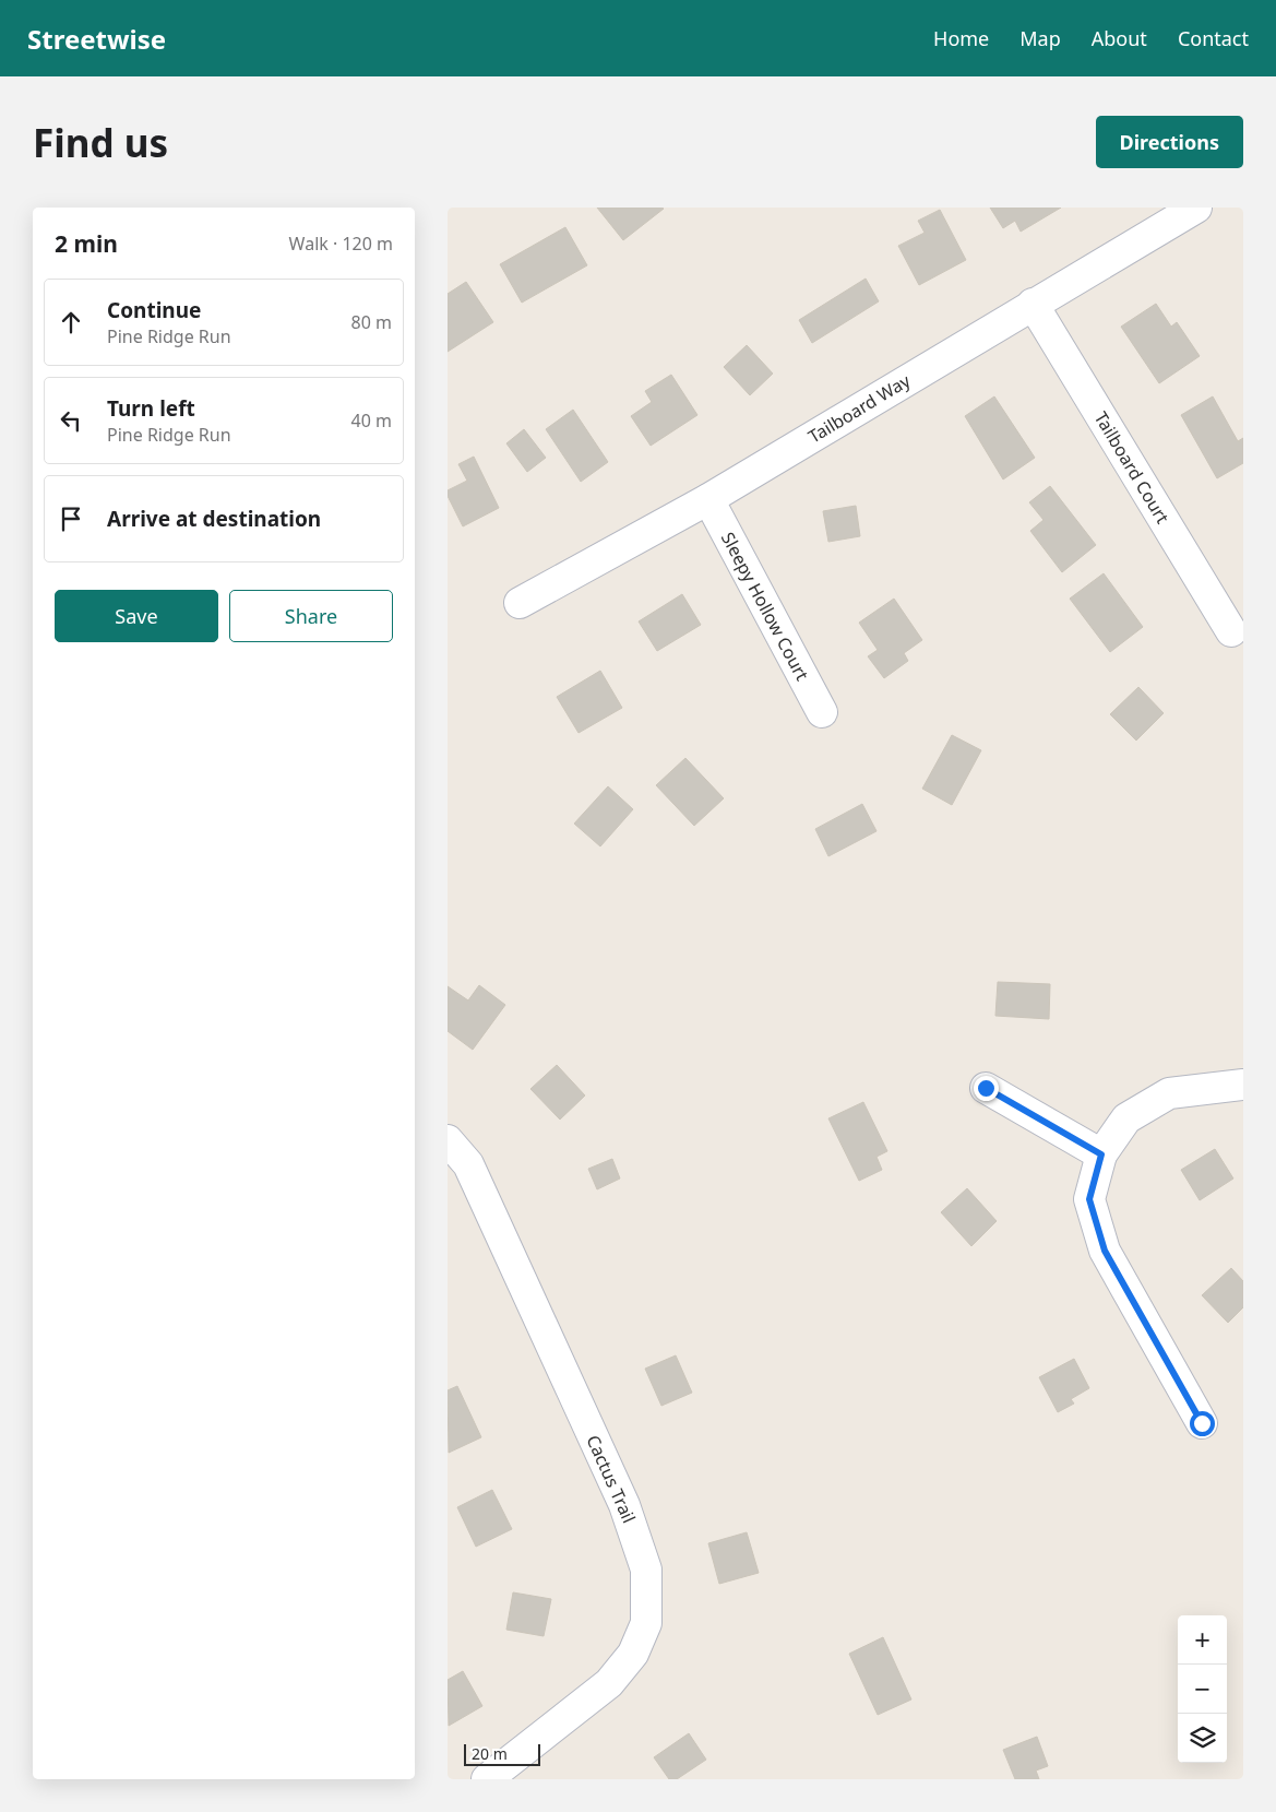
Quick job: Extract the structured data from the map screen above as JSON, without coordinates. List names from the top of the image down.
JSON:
{
  "streets": {
    "street": [
      "Tailboard Way",
      "Tailboard Court",
      "Sleepy Hollow Court",
      "Cactus Trail"
    ]
  },
  "crossings": [
    ["Tailboard Way", "Tailboard Court"],
    ["Tailboard Way", "Sleepy Hollow Court"]
  ],
  "scale_bar": "20 m",
  "page": {
    "header": "Streetwise",
    "nav": [
      "Home",
      "Map",
      "About",
      "Contact"
    ],
    "buttons": [
      "Directions",
      ["Save", "Share"]
    ],
    "title": "Find us",
    "heading": ["2 min", "Walk · 120 m"],
    "list": [
      ["Continue", "Pine Ridge Run", "80 m"],
      ["Turn left", "Pine Ridge Run", "40 m"],
      "Arrive at destination"
    ],
    "map_buttons": ["+", "−"],
    "scale": "20 m"
  }
}
